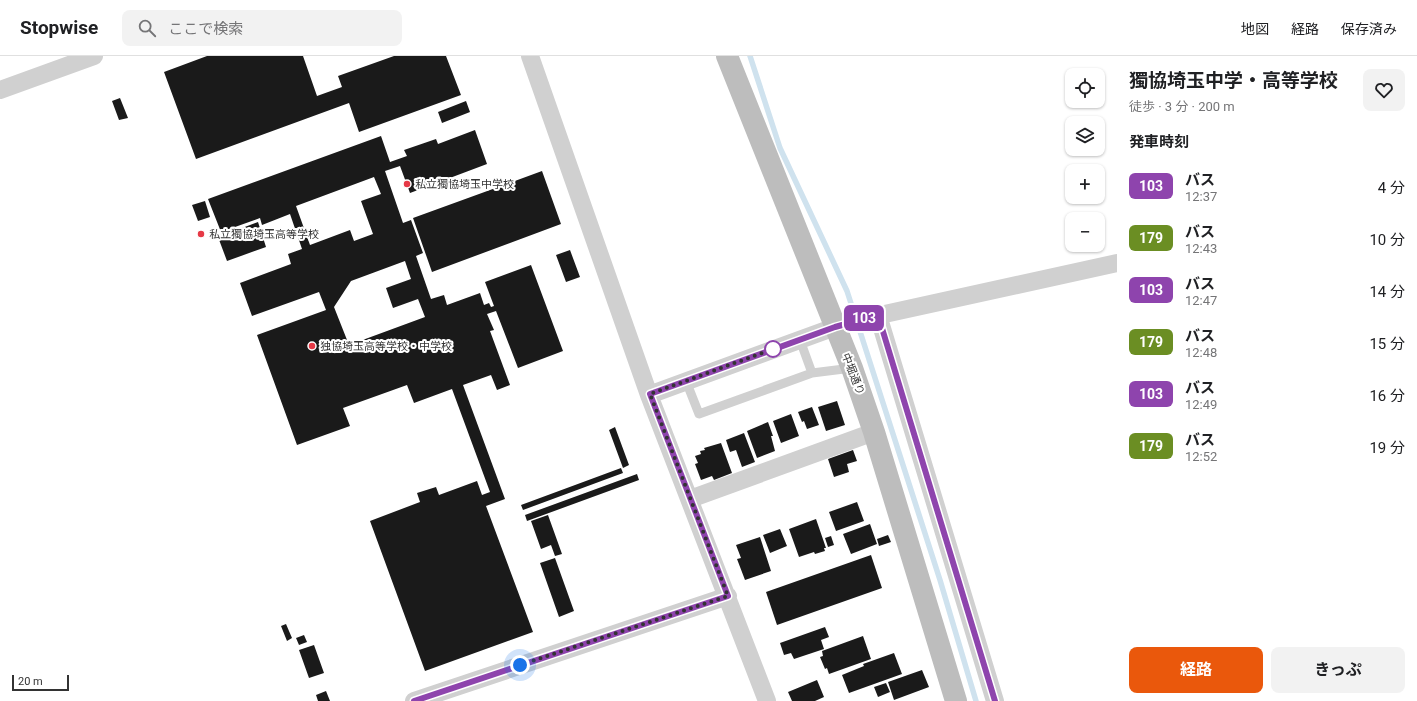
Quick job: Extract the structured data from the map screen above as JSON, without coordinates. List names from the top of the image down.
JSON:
{
  "streets": {
    "street": ["中堀通り"]
  },
  "places": ["私立獨協埼玉中学校", "私立獨協埼玉高等学校", "独協埼玉高等学校・中学校"],
  "lines": ["bus line 103"],
  "scale_bar": "20 m",
  "page": {
    "header": "Stopwise",
    "search": "ここで検索",
    "nav": ["地図", "経路", "保存済み"],
    "on_map": "103",
    "heading": [
      ["獨協埼玉中学・高等学校", "徒歩 · 3 分 · 200 m"],
      "発車時刻"
    ],
    "map_buttons": ["+", "−"],
    "list": [
      {
        "mark": "103",
        "name": "バス",
        "note": "12:37",
        "value": "4 分"
      },
      {
        "mark": "179",
        "name": "バス",
        "note": "12:43",
        "value": "10 分"
      },
      {
        "mark": "103",
        "name": "バス",
        "note": "12:47",
        "value": "14 分"
      },
      {
        "mark": "179",
        "name": "バス",
        "note": "12:48",
        "value": "15 分"
      },
      {
        "mark": "103",
        "name": "バス",
        "note": "12:49",
        "value": "16 分"
      },
      {
        "mark": "179",
        "name": "バス",
        "note": "12:52",
        "value": "19 分"
      }
    ],
    "buttons": ["経路", "きっぷ"],
    "scale": "20 m"
  }
}
